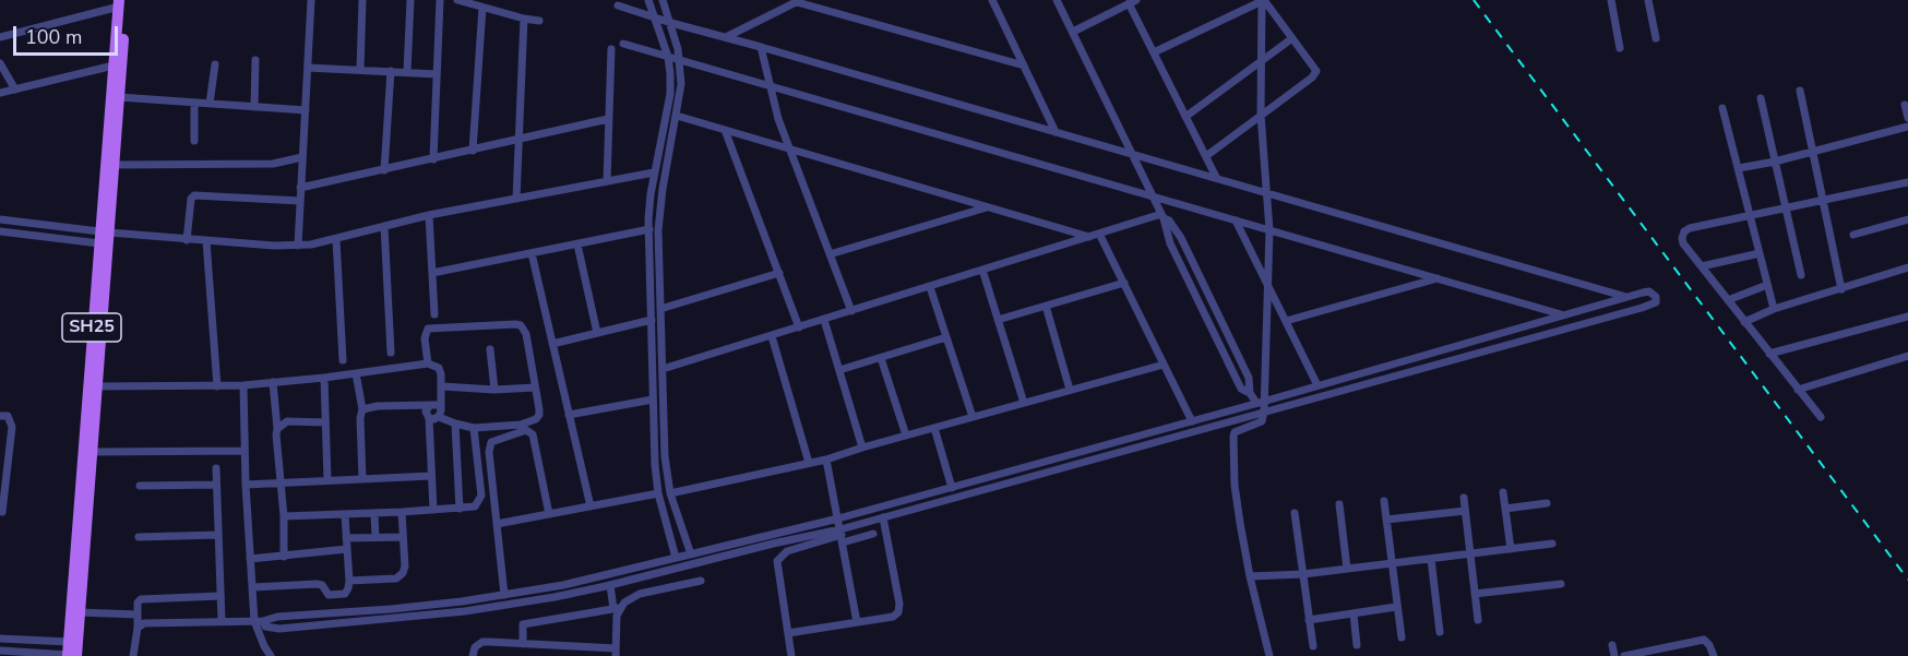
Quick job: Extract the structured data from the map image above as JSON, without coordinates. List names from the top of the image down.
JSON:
{
  "streets": {
    "main road": ["SH25"]
  },
  "scale_bar": "100 m"
}
